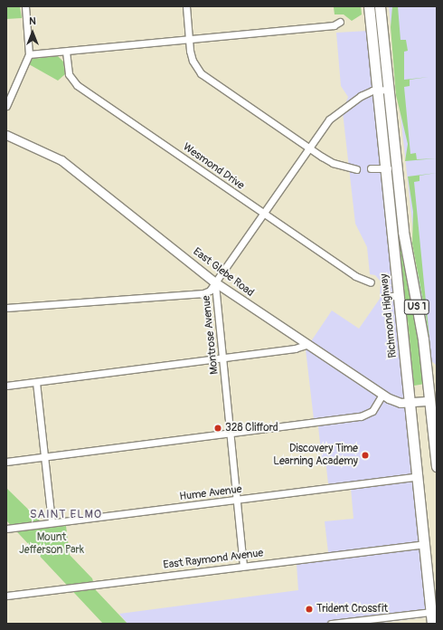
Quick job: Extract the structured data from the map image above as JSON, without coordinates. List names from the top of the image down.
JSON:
{
  "streets": {
    "highway": ["US 1", "Richmond Highway"],
    "main road": ["East Glebe Road"],
    "street": [
      "Wesmond Drive",
      "Montrose Avenue",
      "Hume Avenue",
      "East Raymond Avenue"
    ]
  },
  "crossings": [
    ["Wesmond Drive", "Montrose Avenue"],
    ["East Glebe Road", "Richmond Highway"],
    ["East Glebe Road", "Montrose Avenue"],
    ["Richmond Highway", "Montrose Avenue"],
    ["Richmond Highway", "Hume Avenue"],
    ["Richmond Highway", "East Raymond Avenue"],
    ["Montrose Avenue", "Hume Avenue"],
    ["Montrose Avenue", "East Raymond Avenue"]
  ],
  "districts": ["SAINT ELMO"],
  "parks": ["Mount Jefferson Park"],
  "places": ["328 Clifford", "Discovery Time Learning Academy", "Trident Crossfit"],
  "north": "top"
}
